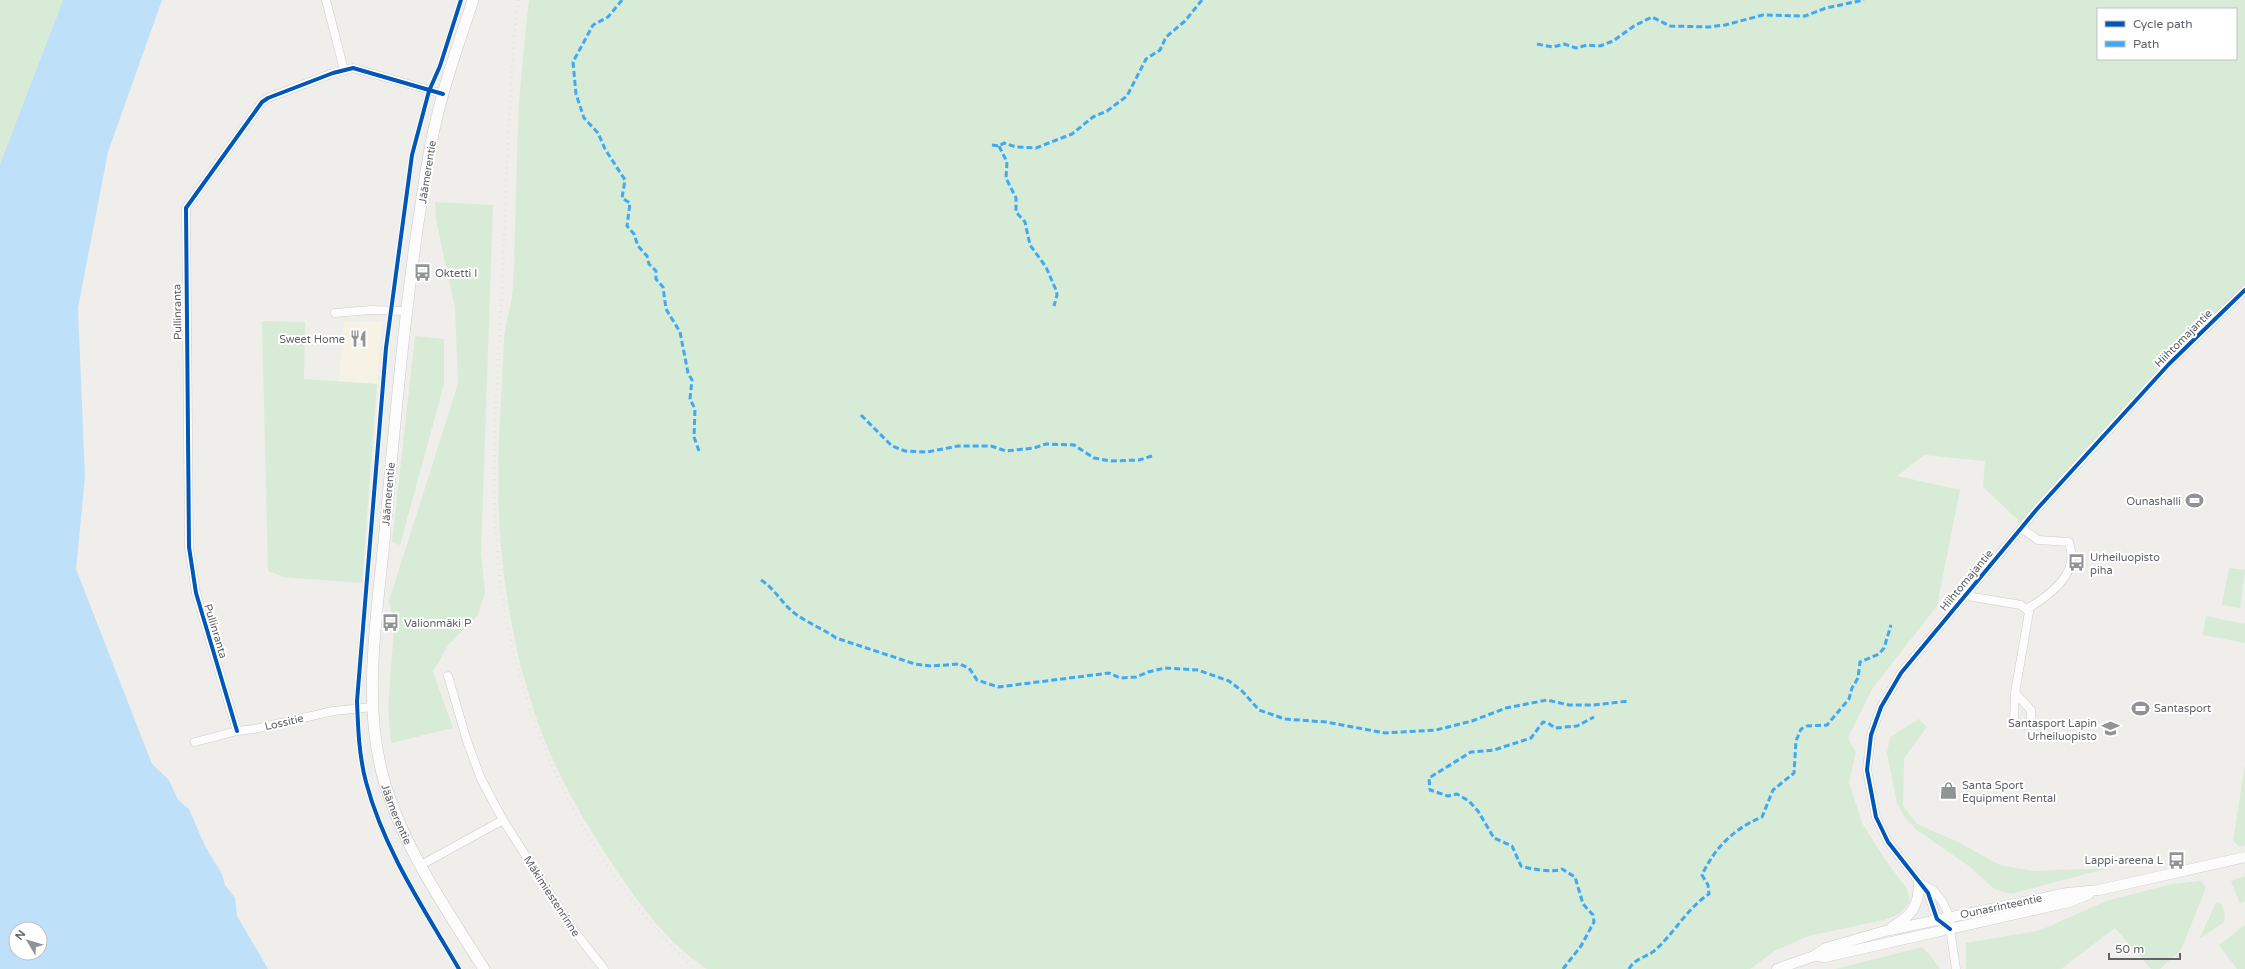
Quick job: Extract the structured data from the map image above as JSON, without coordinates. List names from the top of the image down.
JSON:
{
  "streets": {
    "main road": ["Jäämerentie"],
    "street": [
      "Pullinranta",
      "Hiihtomajantie",
      "Lossitie",
      "Mäkimiestenrinne",
      "Ounasrinteentie"
    ]
  },
  "crossings": [
    ["Jäämerentie", "Pullinranta"],
    ["Jäämerentie", "Lossitie"],
    ["Pullinranta", "Lossitie"],
    ["Hiihtomajantie", "Ounasrinteentie"]
  ],
  "places": {
    "bus stop": [
      "Oktetti I",
      "Urheiluopisto piha",
      "Valionmäki P",
      "Lappi-areena L"
    ],
    "restaurant": ["Sweet Home"],
    "sports": ["Ounashalli", "Santasport"],
    "school or university": ["Santasport Lapin Urheiluopisto"],
    "shop": ["Santa Sport Equipment Rental"]
  },
  "legend": ["Cycle path", "Path"],
  "scale_bar": "50 m",
  "north": "top left"
}
